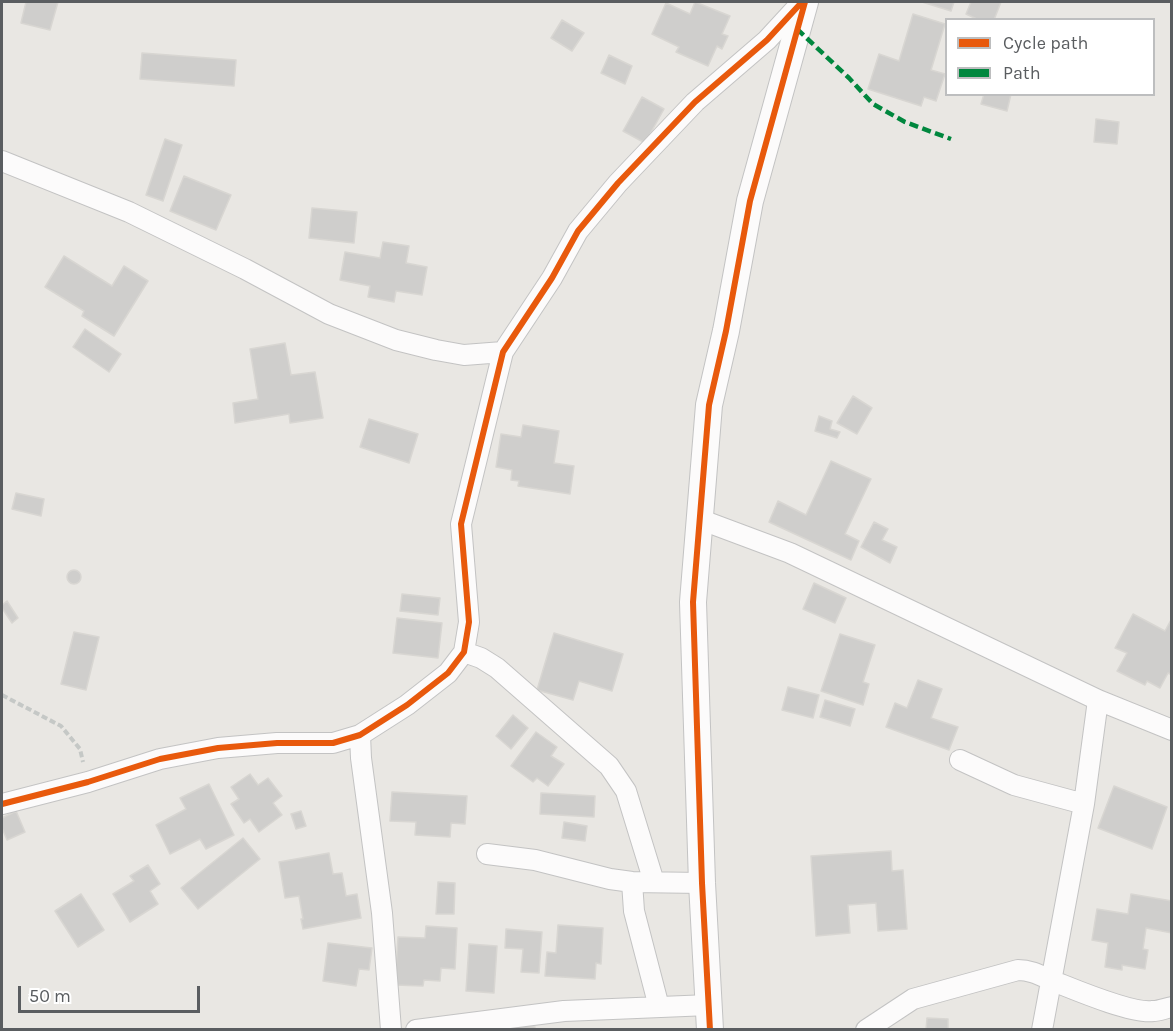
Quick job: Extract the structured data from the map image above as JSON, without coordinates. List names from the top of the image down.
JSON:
{
  "legend": ["Cycle path", "Path"],
  "scale_bar": "50 m"
}
